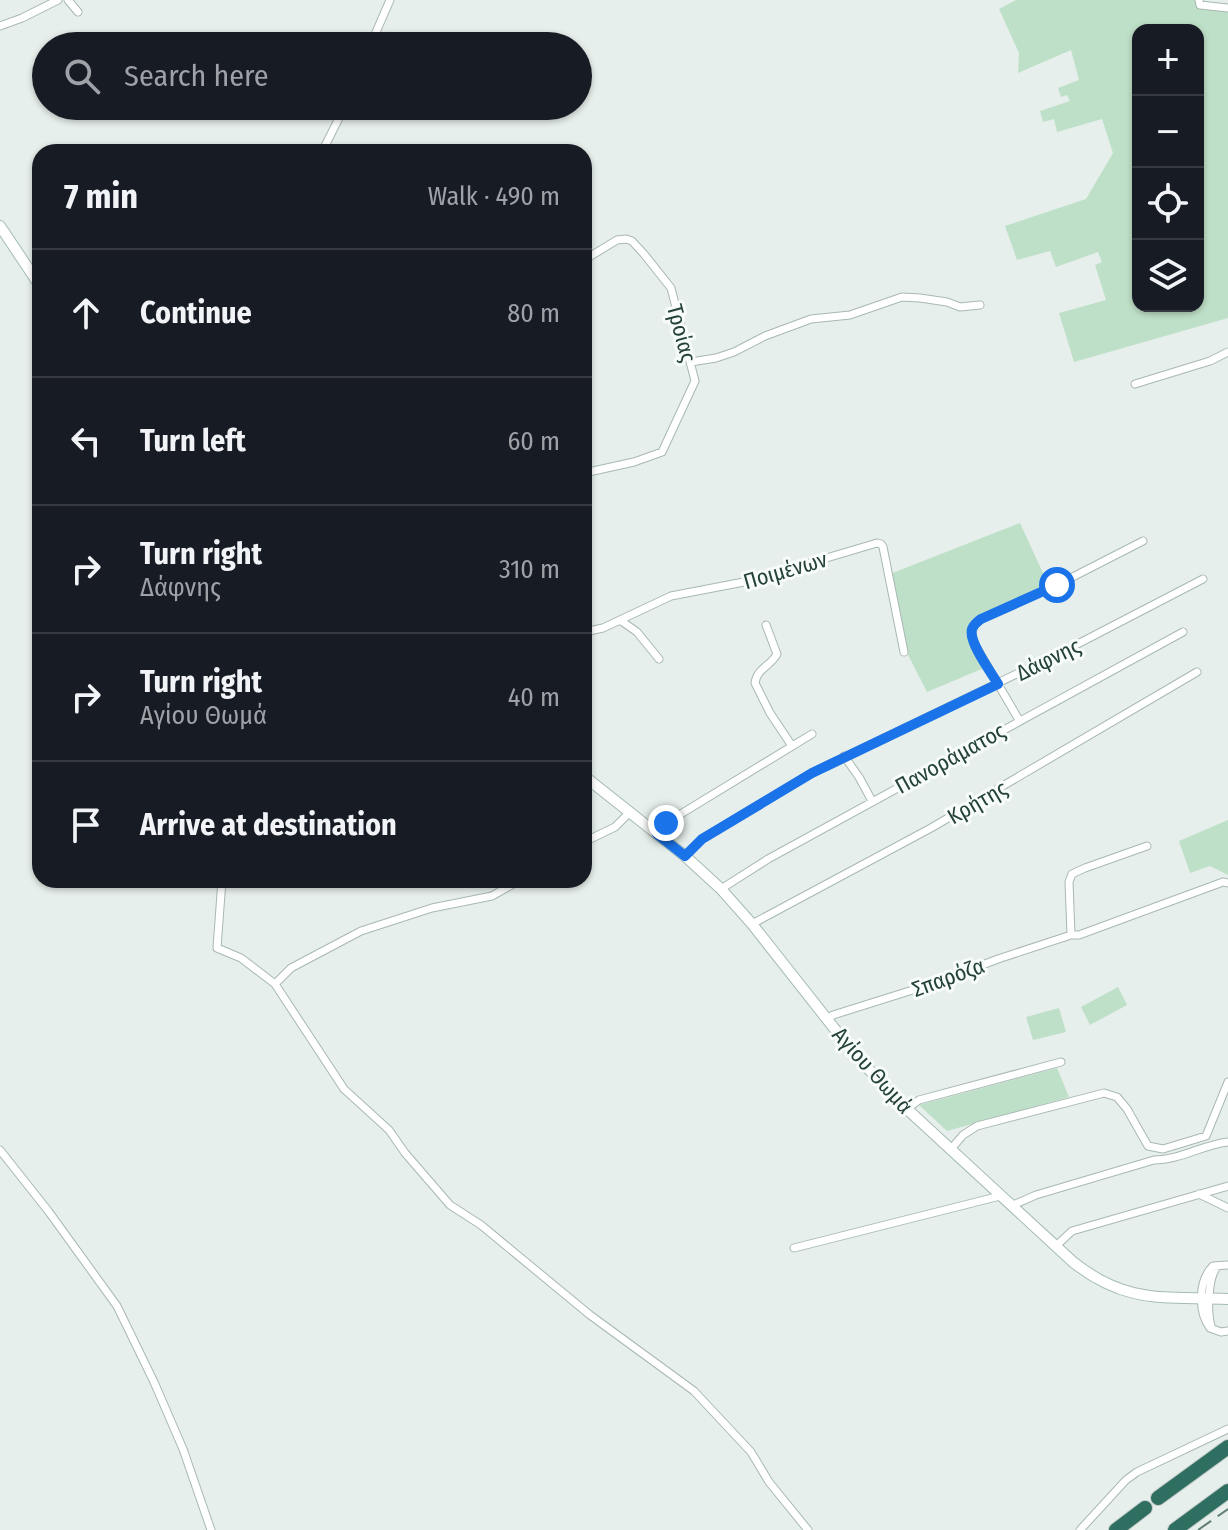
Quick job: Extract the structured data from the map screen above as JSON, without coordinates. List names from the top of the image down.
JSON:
{
  "streets": {
    "main road": ["Αγίου Θωμά"],
    "street": [
      "Τροίας",
      "Ποιμένων",
      "Δάφνης",
      "Πανοράματος",
      "Κρήτης",
      "Σπαρόζα"
    ]
  },
  "crossings": [
    ["Δάφνης", "Αγίου Θωμά"],
    ["Πανοράματος", "Αγίου Θωμά"],
    ["Κρήτης", "Αγίου Θωμά"],
    ["Σπαρόζα", "Αγίου Θωμά"]
  ],
  "page": {
    "map_buttons": ["+", "−"],
    "search": "Search here",
    "heading": ["7 min", "Walk · 490 m"],
    "list": [
      ["Continue", "80 m"],
      ["Turn left", "60 m"],
      ["Turn right", "Δάφνης", "310 m"],
      ["Turn right", "Αγίου Θωμά", "40 m"],
      "Arrive at destination"
    ]
  }
}
